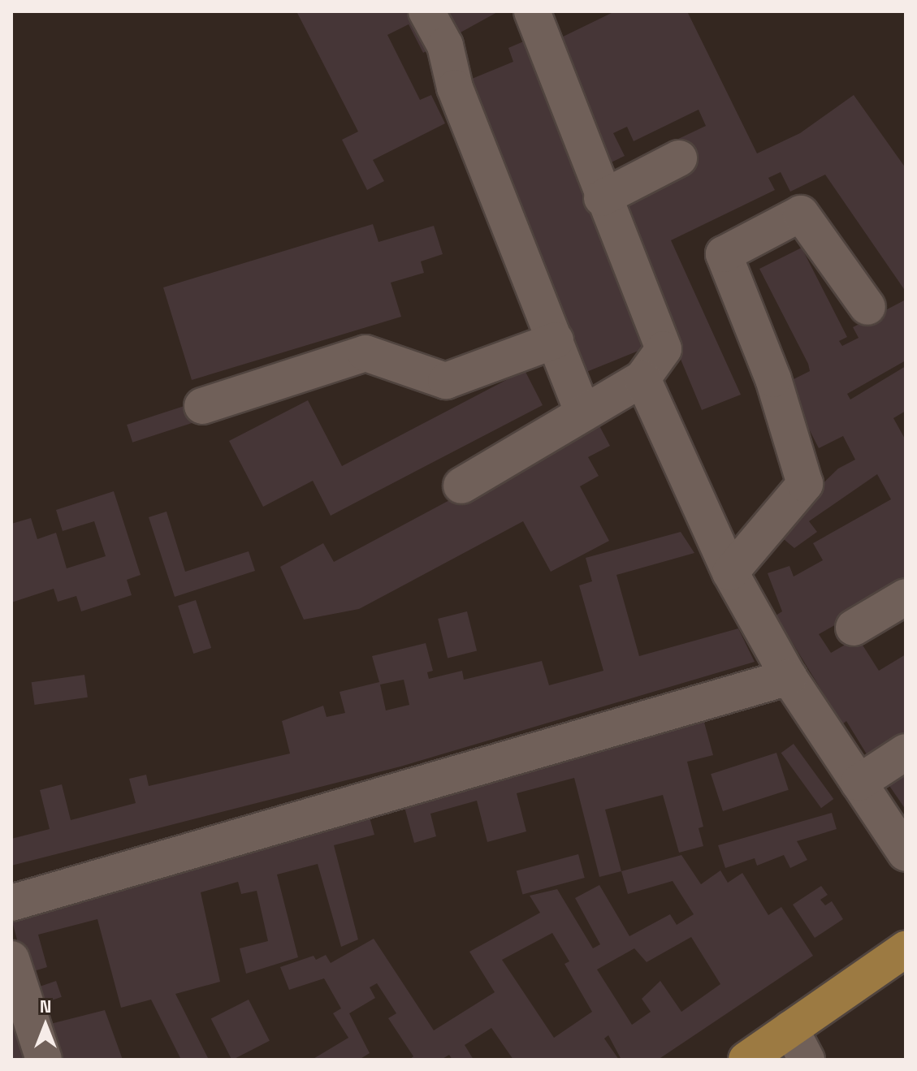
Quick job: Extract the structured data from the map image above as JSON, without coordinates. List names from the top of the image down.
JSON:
{
  "north": "top"
}
